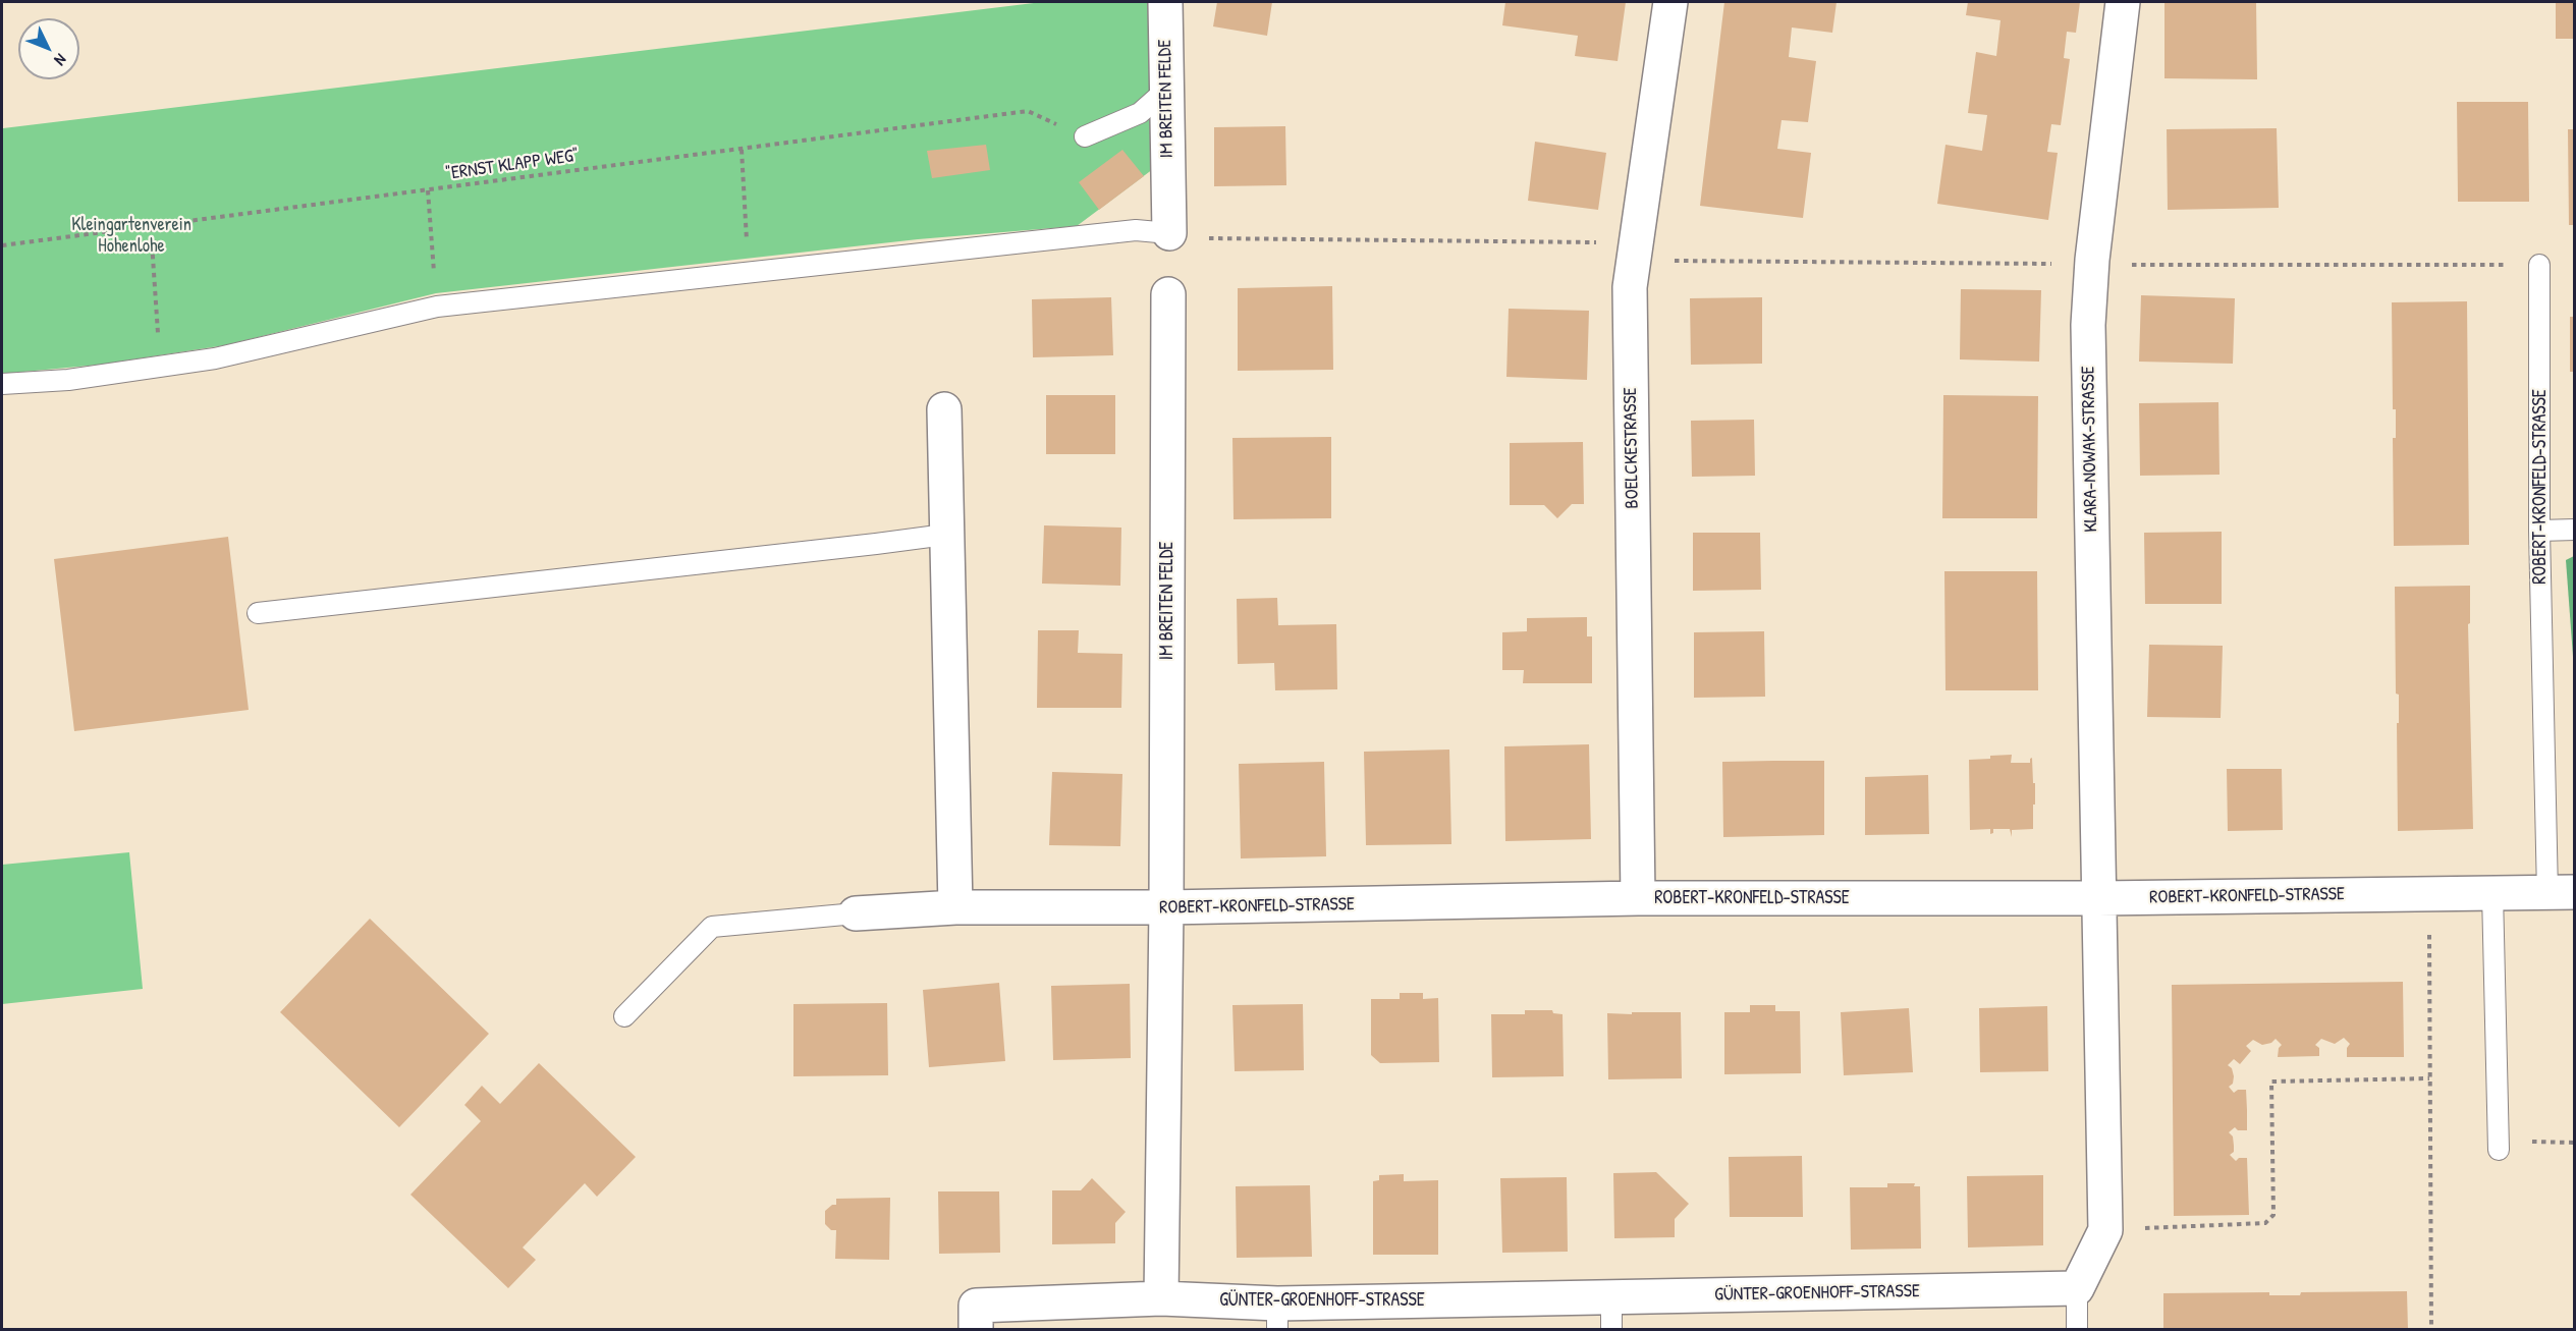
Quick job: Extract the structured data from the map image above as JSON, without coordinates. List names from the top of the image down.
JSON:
{
  "streets": {
    "street": [
      "IM BREITEN FELDE",
      "BOELCKESTRASSE",
      "KLARA-NOWAK-STRASSE",
      "ROBERT-KRONFELD-STRASSE",
      "GÜNTER-GROENHOFF-STRASSE"
    ],
    "path": ["\"ERNST KLAPP WEG\""]
  },
  "crossings": [
    ["IM BREITEN FELDE", "ROBERT-KRONFELD-STRASSE"],
    ["BOELCKESTRASSE", "ROBERT-KRONFELD-STRASSE"],
    ["KLARA-NOWAK-STRASSE", "ROBERT-KRONFELD-STRASSE"]
  ],
  "parks": ["Kleingartenverein Hohenlohe"],
  "north": "bottom right"
}
